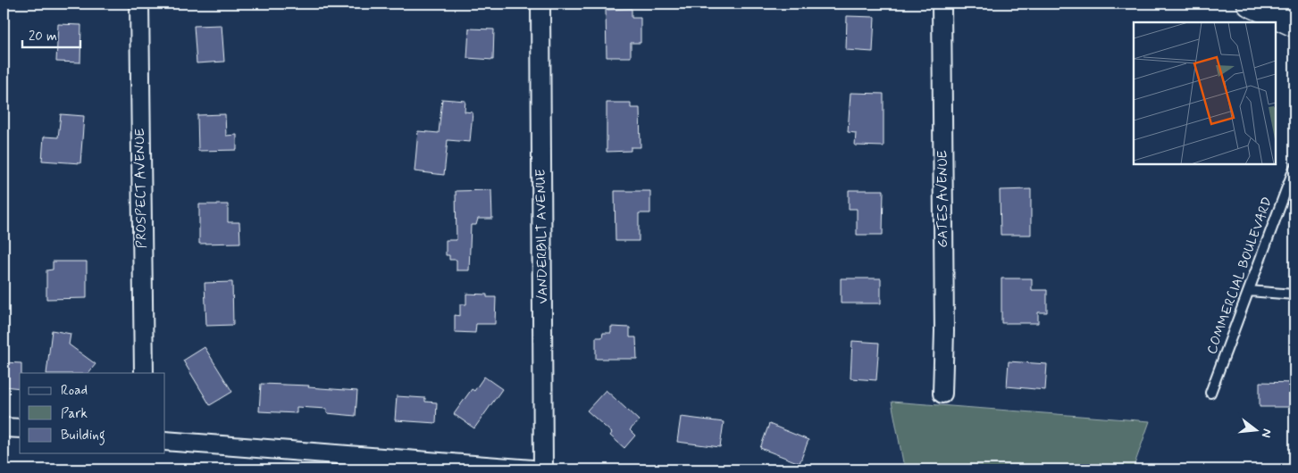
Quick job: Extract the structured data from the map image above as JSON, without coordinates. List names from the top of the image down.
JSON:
{
  "streets": {
    "street": ["PROSPECT AVENUE", "GATES AVENUE", "VANDERBILT AVENUE"],
    "lane": ["COMMERCIAL BOULEVARD"]
  },
  "legend": ["Road", "Park", "Building"],
  "scale_bar": "20 m",
  "north": "right"
}
